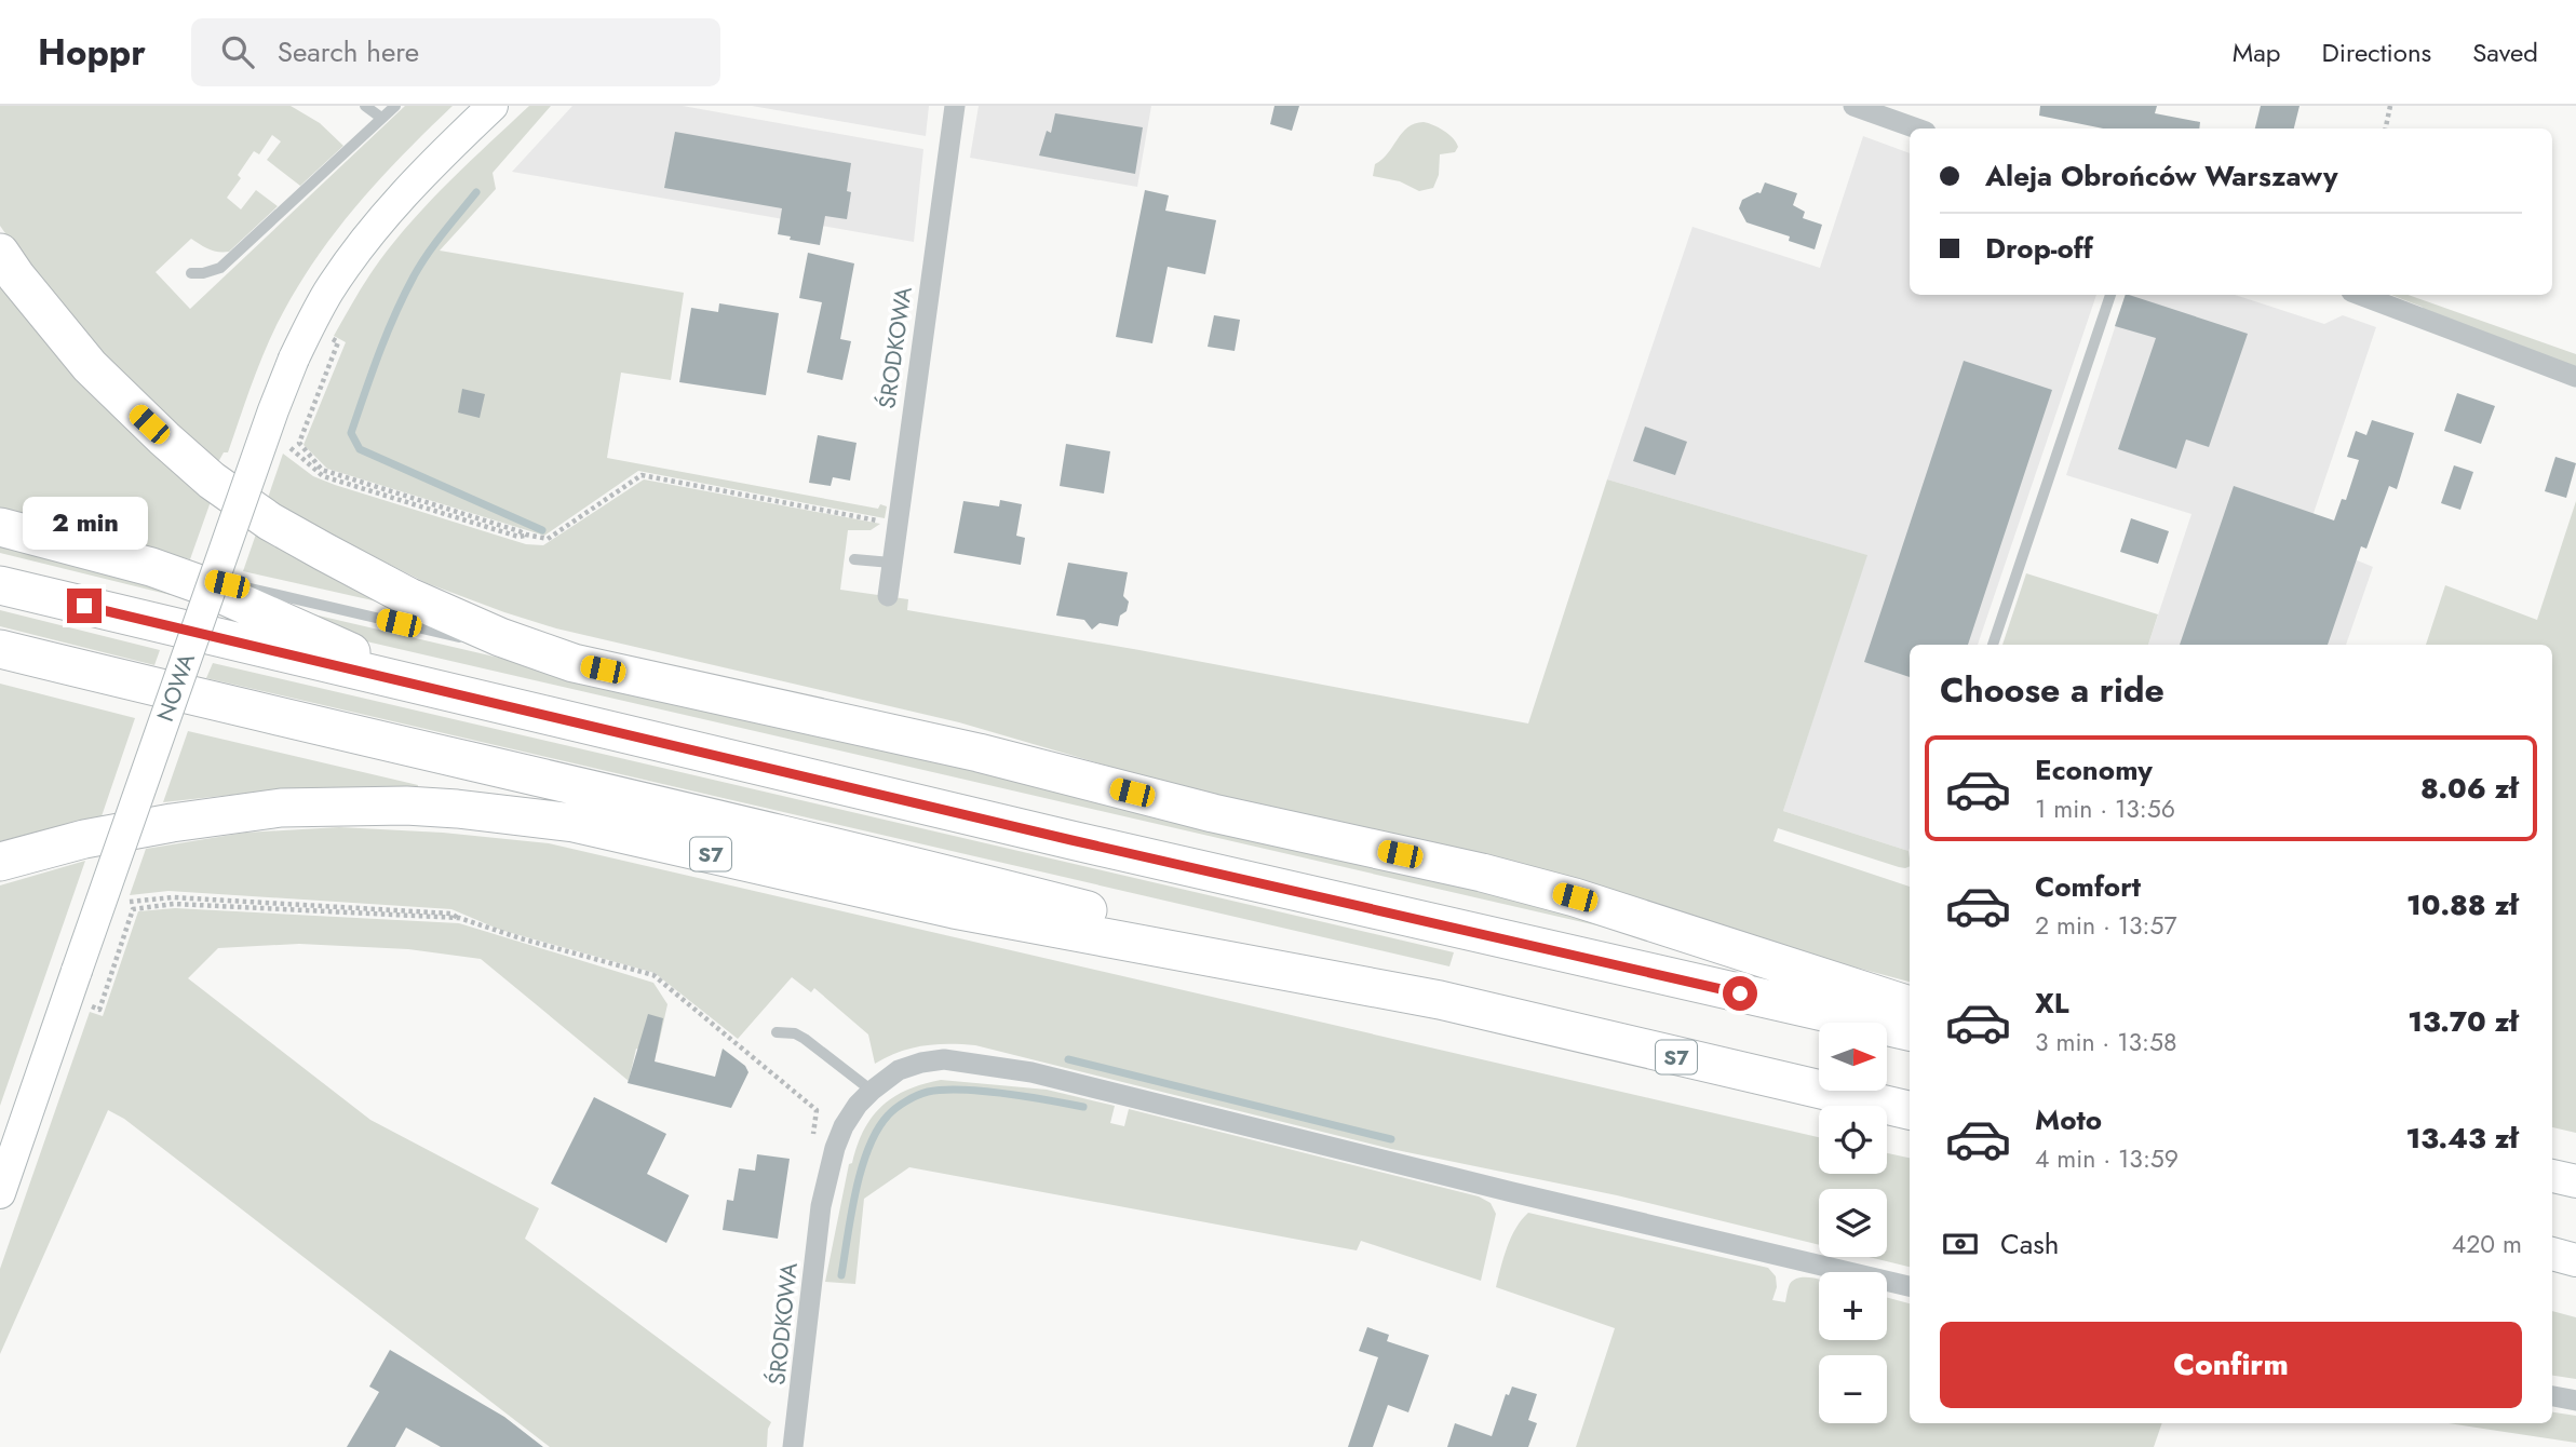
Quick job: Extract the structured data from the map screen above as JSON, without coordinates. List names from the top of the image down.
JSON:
{
  "streets": {
    "highway": ["S7"],
    "street": ["ŚRODKOWA", "NOWA"]
  },
  "north": "right",
  "page": {
    "header": "Hoppr",
    "search": "Search here",
    "nav": ["Map", "Directions", "Saved"],
    "banner": ["Aleja Obrońców Warszawy", "Drop-off"],
    "bubble": "2 min",
    "heading": "Choose a ride",
    "list": [
      {
        "name": "Economy",
        "note": "1 min · 13:56",
        "value": "8.06 zł"
      },
      {
        "name": "Comfort",
        "note": "2 min · 13:57",
        "value": "10.88 zł"
      },
      {
        "name": "XL",
        "note": "3 min · 13:58",
        "value": "13.70 zł"
      },
      {
        "name": "Moto",
        "note": "4 min · 13:59",
        "value": "13.43 zł"
      }
    ],
    "map_buttons": ["+", "−"],
    "pay": ["Cash", "420 m"],
    "buttons": "Confirm"
  }
}
